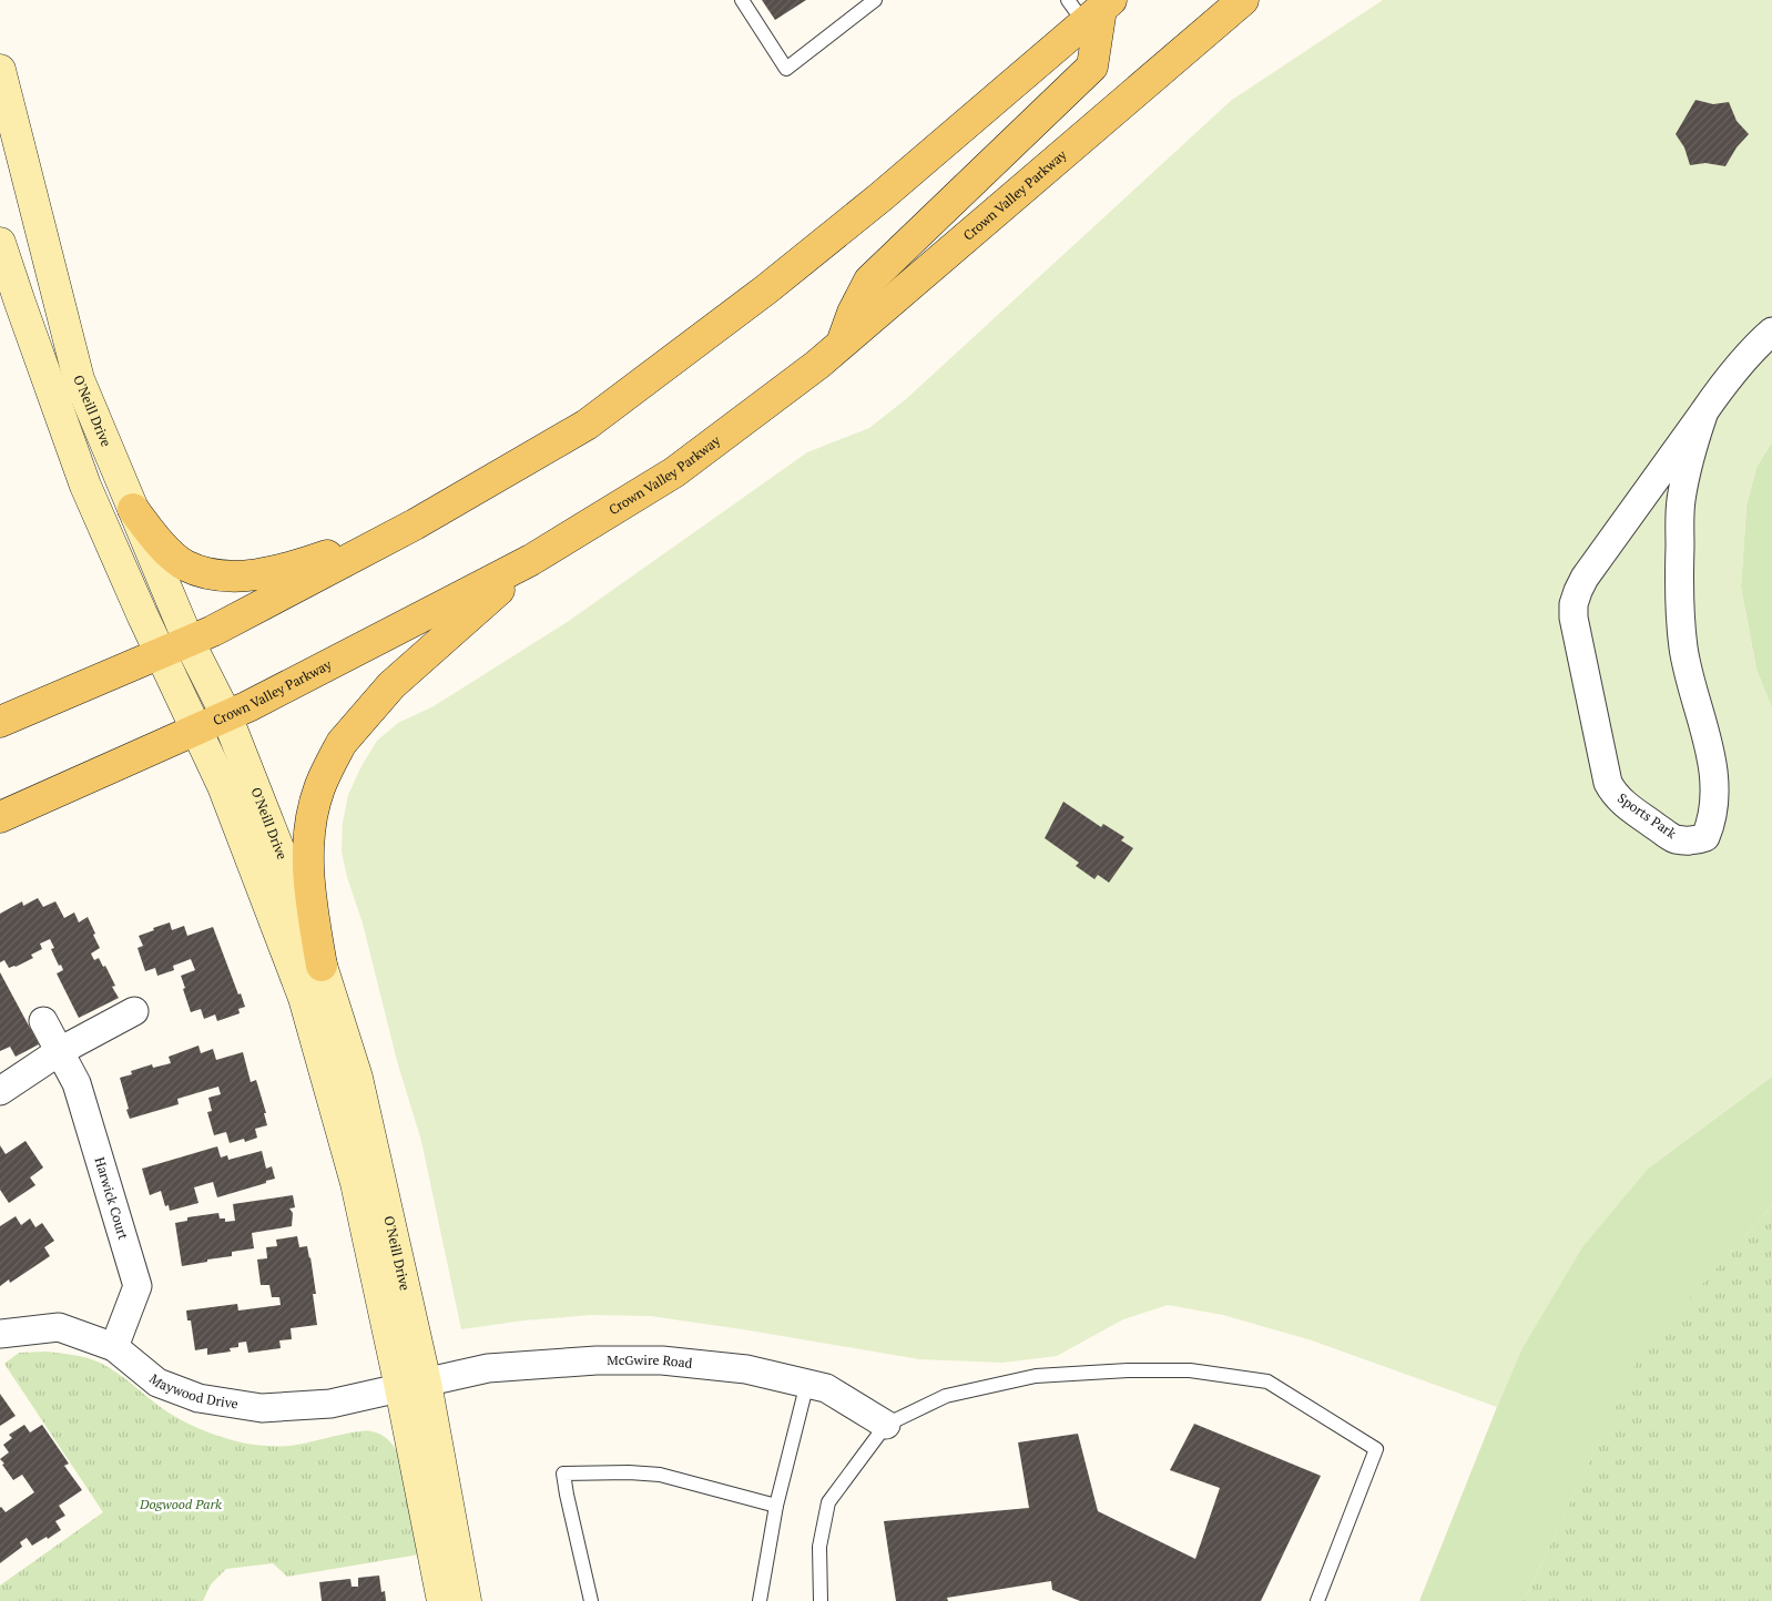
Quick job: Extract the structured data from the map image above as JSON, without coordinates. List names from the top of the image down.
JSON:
{
  "streets": {
    "main road": ["Crown Valley Parkway", "O'Neill Drive"],
    "street": [
      "Sports Park",
      "Harwick Court",
      "McGwire Road",
      "Maywood Drive"
    ]
  },
  "crossings": [
    ["Crown Valley Parkway", "O'Neill Drive"],
    ["O'Neill Drive", "McGwire Road"],
    ["O'Neill Drive", "Maywood Drive"],
    ["Harwick Court", "Maywood Drive"],
    ["McGwire Road", "Maywood Drive"]
  ],
  "parks": ["Dogwood Park"]
}
